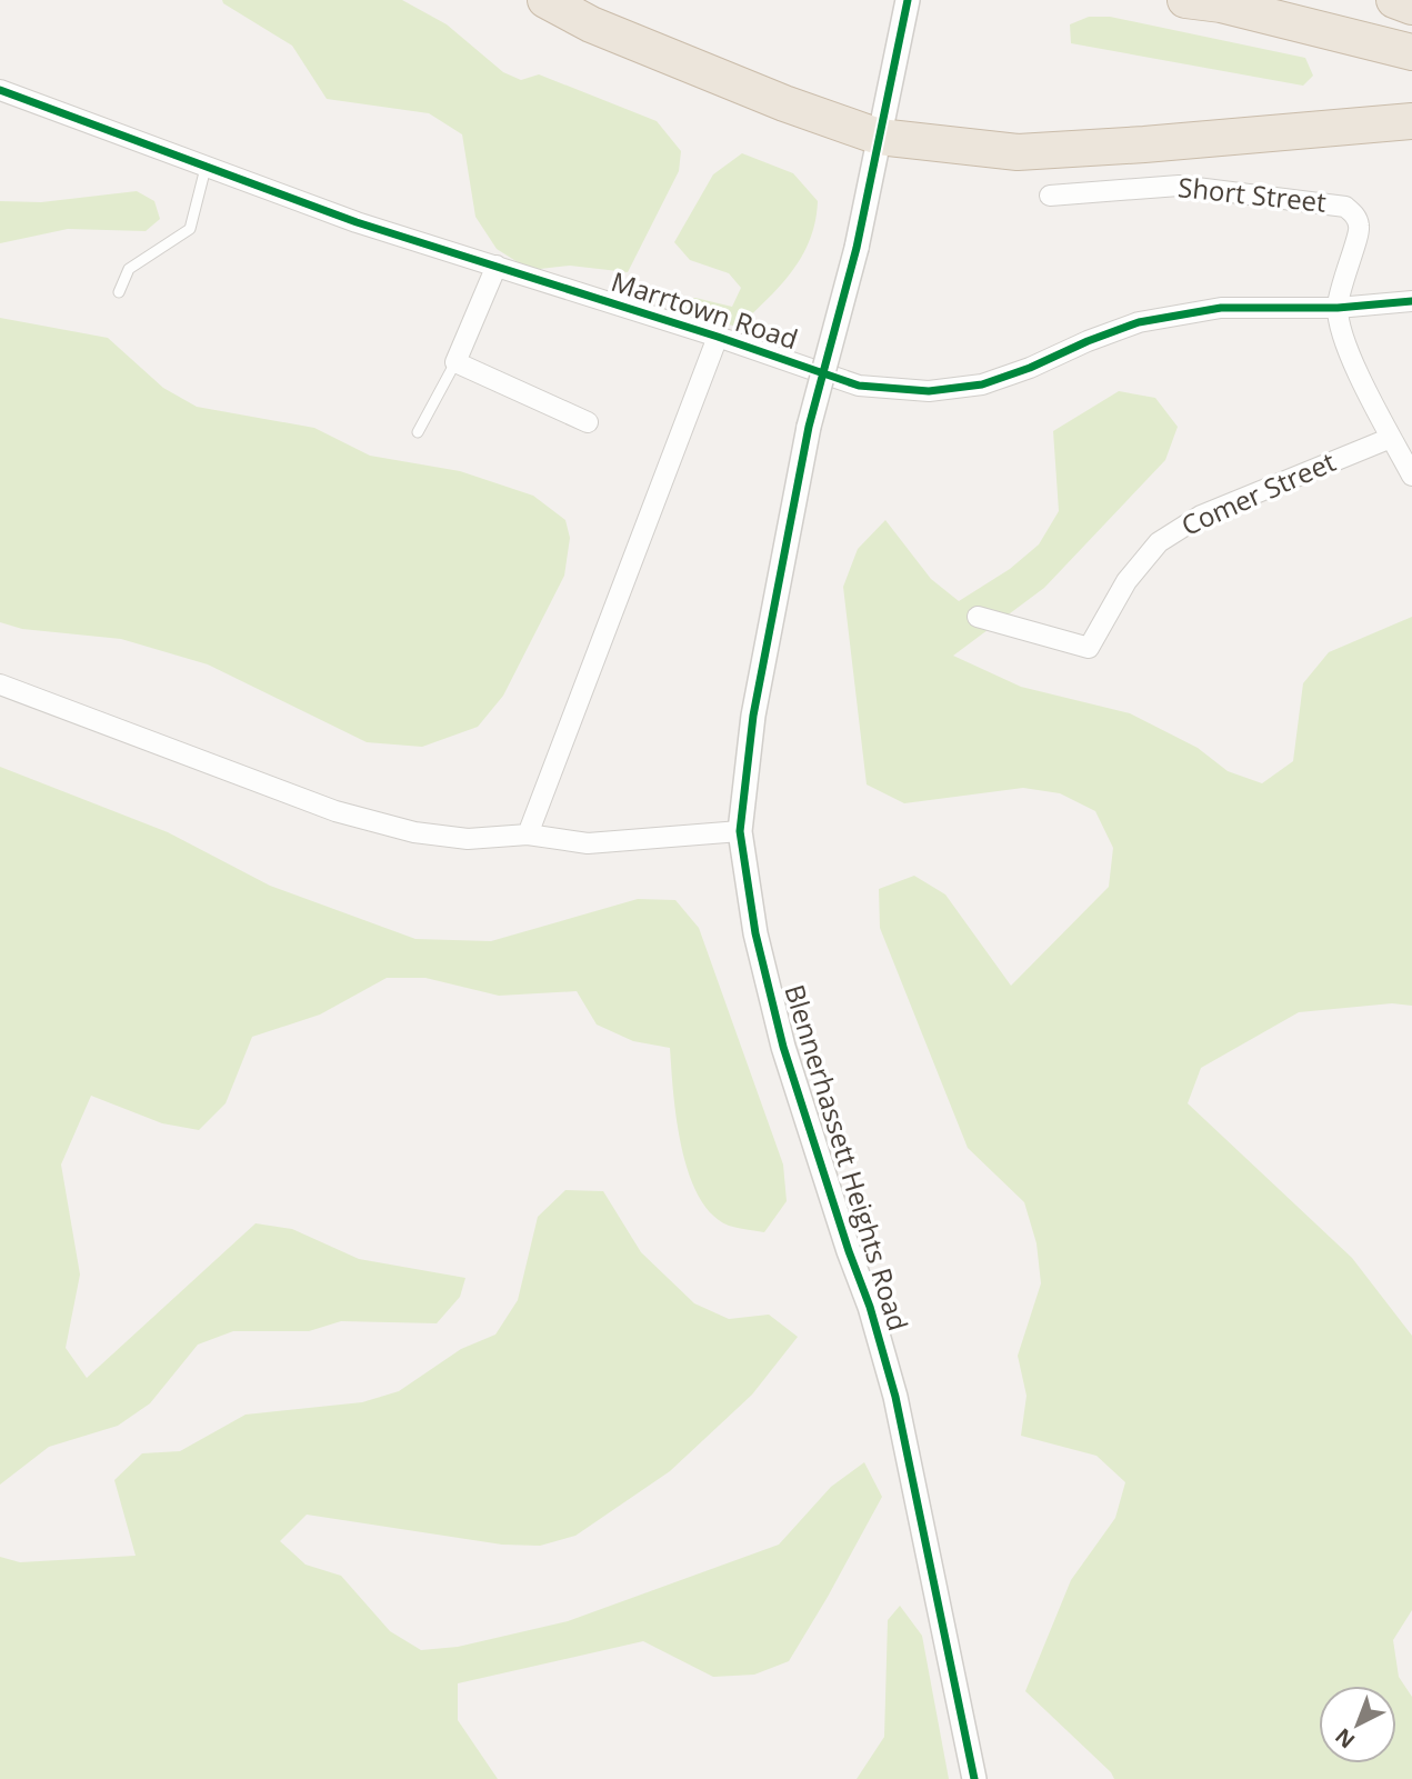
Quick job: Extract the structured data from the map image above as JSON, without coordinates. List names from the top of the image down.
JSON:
{
  "streets": {
    "street": [
      "Short Street",
      "Marrtown Road",
      "Comer Street",
      "Blennerhassett Heights Road"
    ]
  },
  "crossings": [
    ["Short Street", "Marrtown Road"]
  ],
  "north": "bottom left"
}
